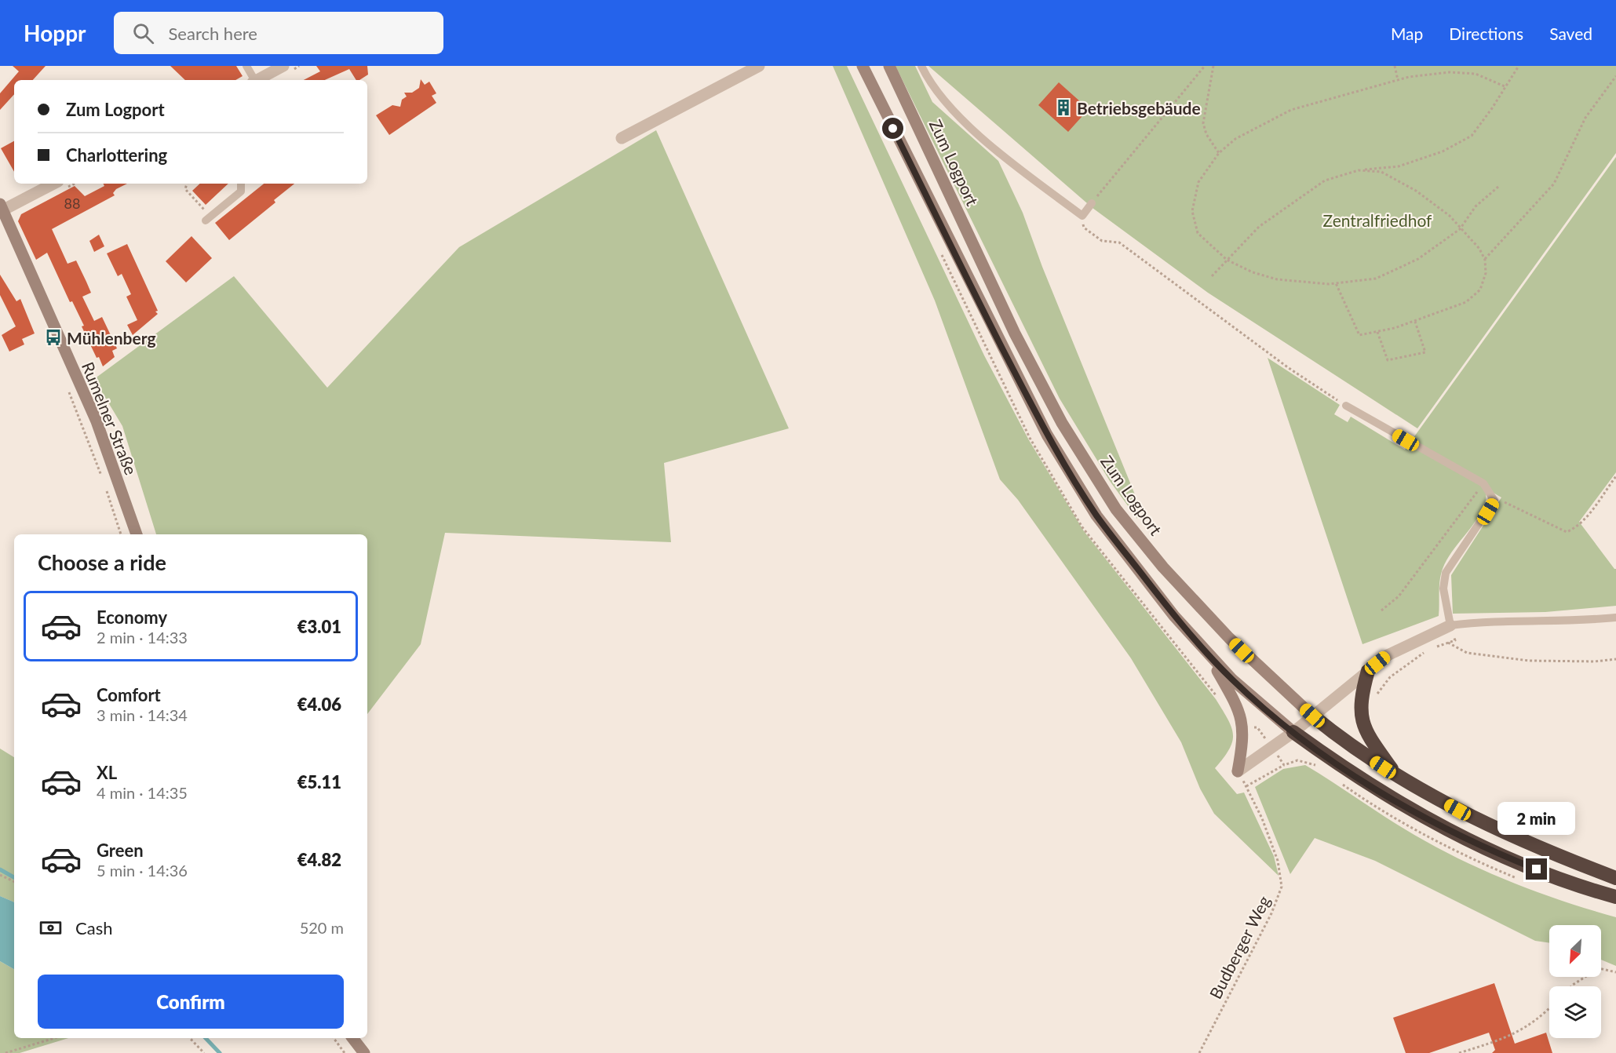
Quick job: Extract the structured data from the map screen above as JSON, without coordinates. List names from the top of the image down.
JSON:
{
  "streets": {
    "highway": ["Zum Logport"],
    "main road": ["Rumelner Straße"],
    "path": ["Budberger Weg"]
  },
  "parks": ["Zentralfriedhof"],
  "places": {
    "building": ["Betriebsgebäude"],
    "bus stop": ["Mühlenberg"]
  },
  "house_numbers": ["88"],
  "north": "bottom left",
  "page": {
    "header": "Hoppr",
    "search": "Search here",
    "nav": ["Map", "Directions", "Saved"],
    "banner": ["Zum Logport", "Charlottering"],
    "heading": "Choose a ride",
    "list": [
      {
        "name": "Economy",
        "note": "2 min · 14:33",
        "value": "€3.01"
      },
      {
        "name": "Comfort",
        "note": "3 min · 14:34",
        "value": "€4.06"
      },
      {
        "name": "XL",
        "note": "4 min · 14:35",
        "value": "€5.11"
      },
      {
        "name": "Green",
        "note": "5 min · 14:36",
        "value": "€4.82"
      }
    ],
    "bubble": "2 min",
    "pay": ["Cash", "520 m"],
    "buttons": "Confirm"
  }
}
